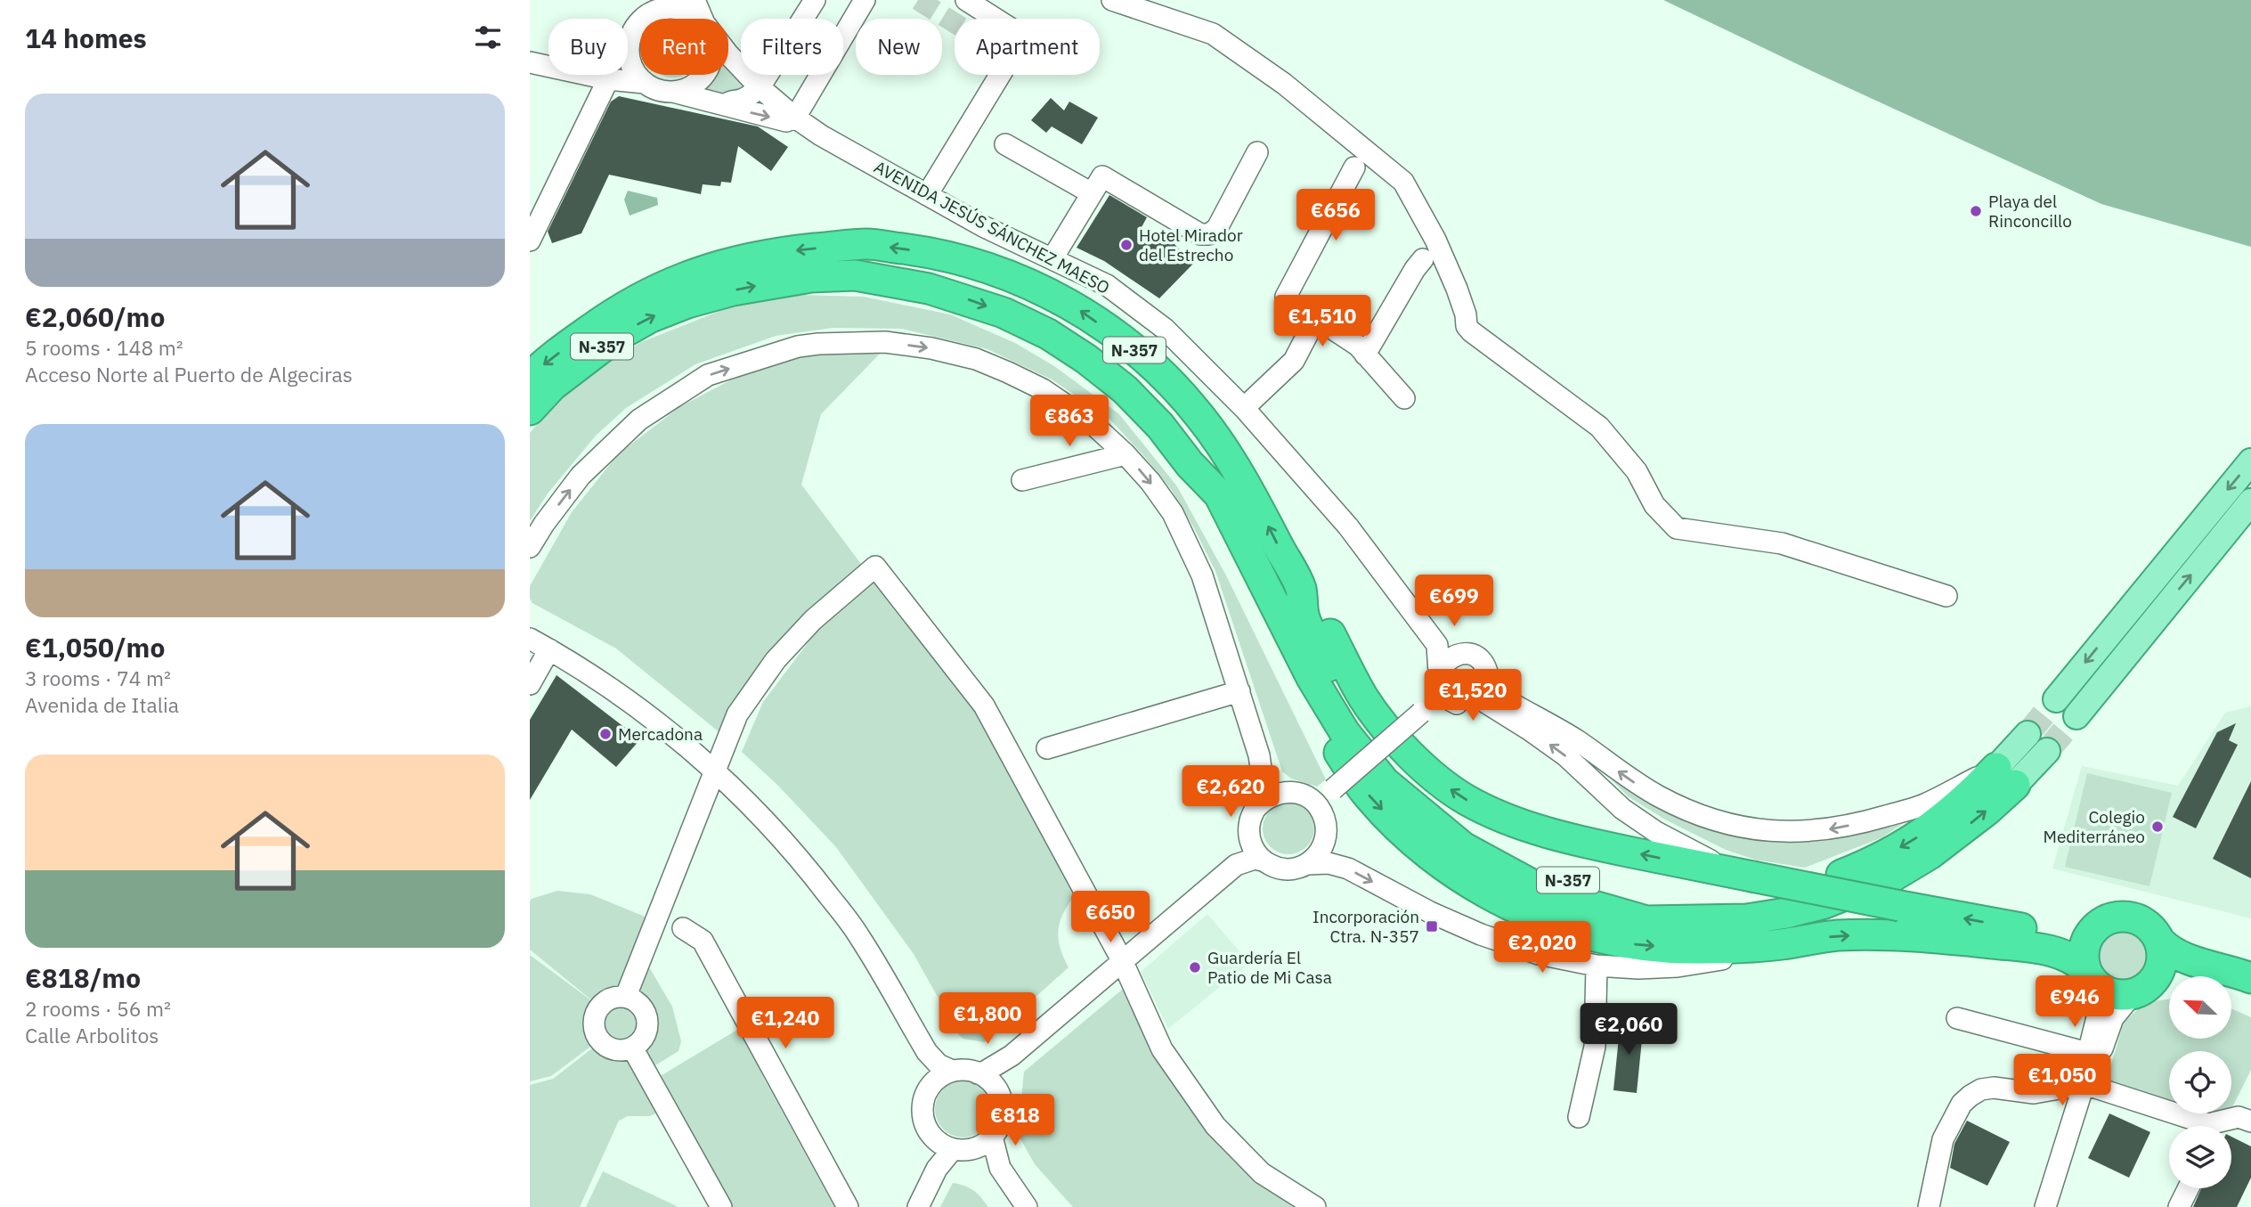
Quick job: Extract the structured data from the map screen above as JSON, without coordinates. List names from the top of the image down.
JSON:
{
  "streets": {
    "highway": ["N-357"],
    "street": ["AVENIDA JESÚS SÁNCHEZ MAESO"]
  },
  "places": {
    "other": [
      "Playa del Rinconcillo",
      "Hotel Mirador del Estrecho",
      "Mercadona",
      "Colegio Mediterráneo",
      "Guardería El Patio de Mi Casa"
    ],
    "transit": ["Incorporación Ctra. N-357"]
  },
  "north": "top left",
  "page": {
    "heading": "14 homes",
    "chip": [
      "Buy",
      "Rent",
      "Filters",
      "New",
      "Apartment"
    ],
    "list": [
      {
        "name": "€2,060/mo",
        "note": "5 rooms · 148 m² · Acceso Norte al Puerto de Algeciras"
      },
      {
        "name": "€1,050/mo",
        "note": "3 rooms · 74 m² · Avenida de Italia"
      },
      {
        "name": "€818/mo",
        "note": "2 rooms · 56 m² · Calle Arbolitos"
      }
    ],
    "price": [
      "€656",
      "€1,510",
      "€863",
      "€699",
      "€1,520",
      "€2,620",
      "€650",
      "€2,020",
      "€946",
      "€1,800",
      "€1,240",
      "€2,060",
      "€1,050",
      "€818"
    ]
  }
}
